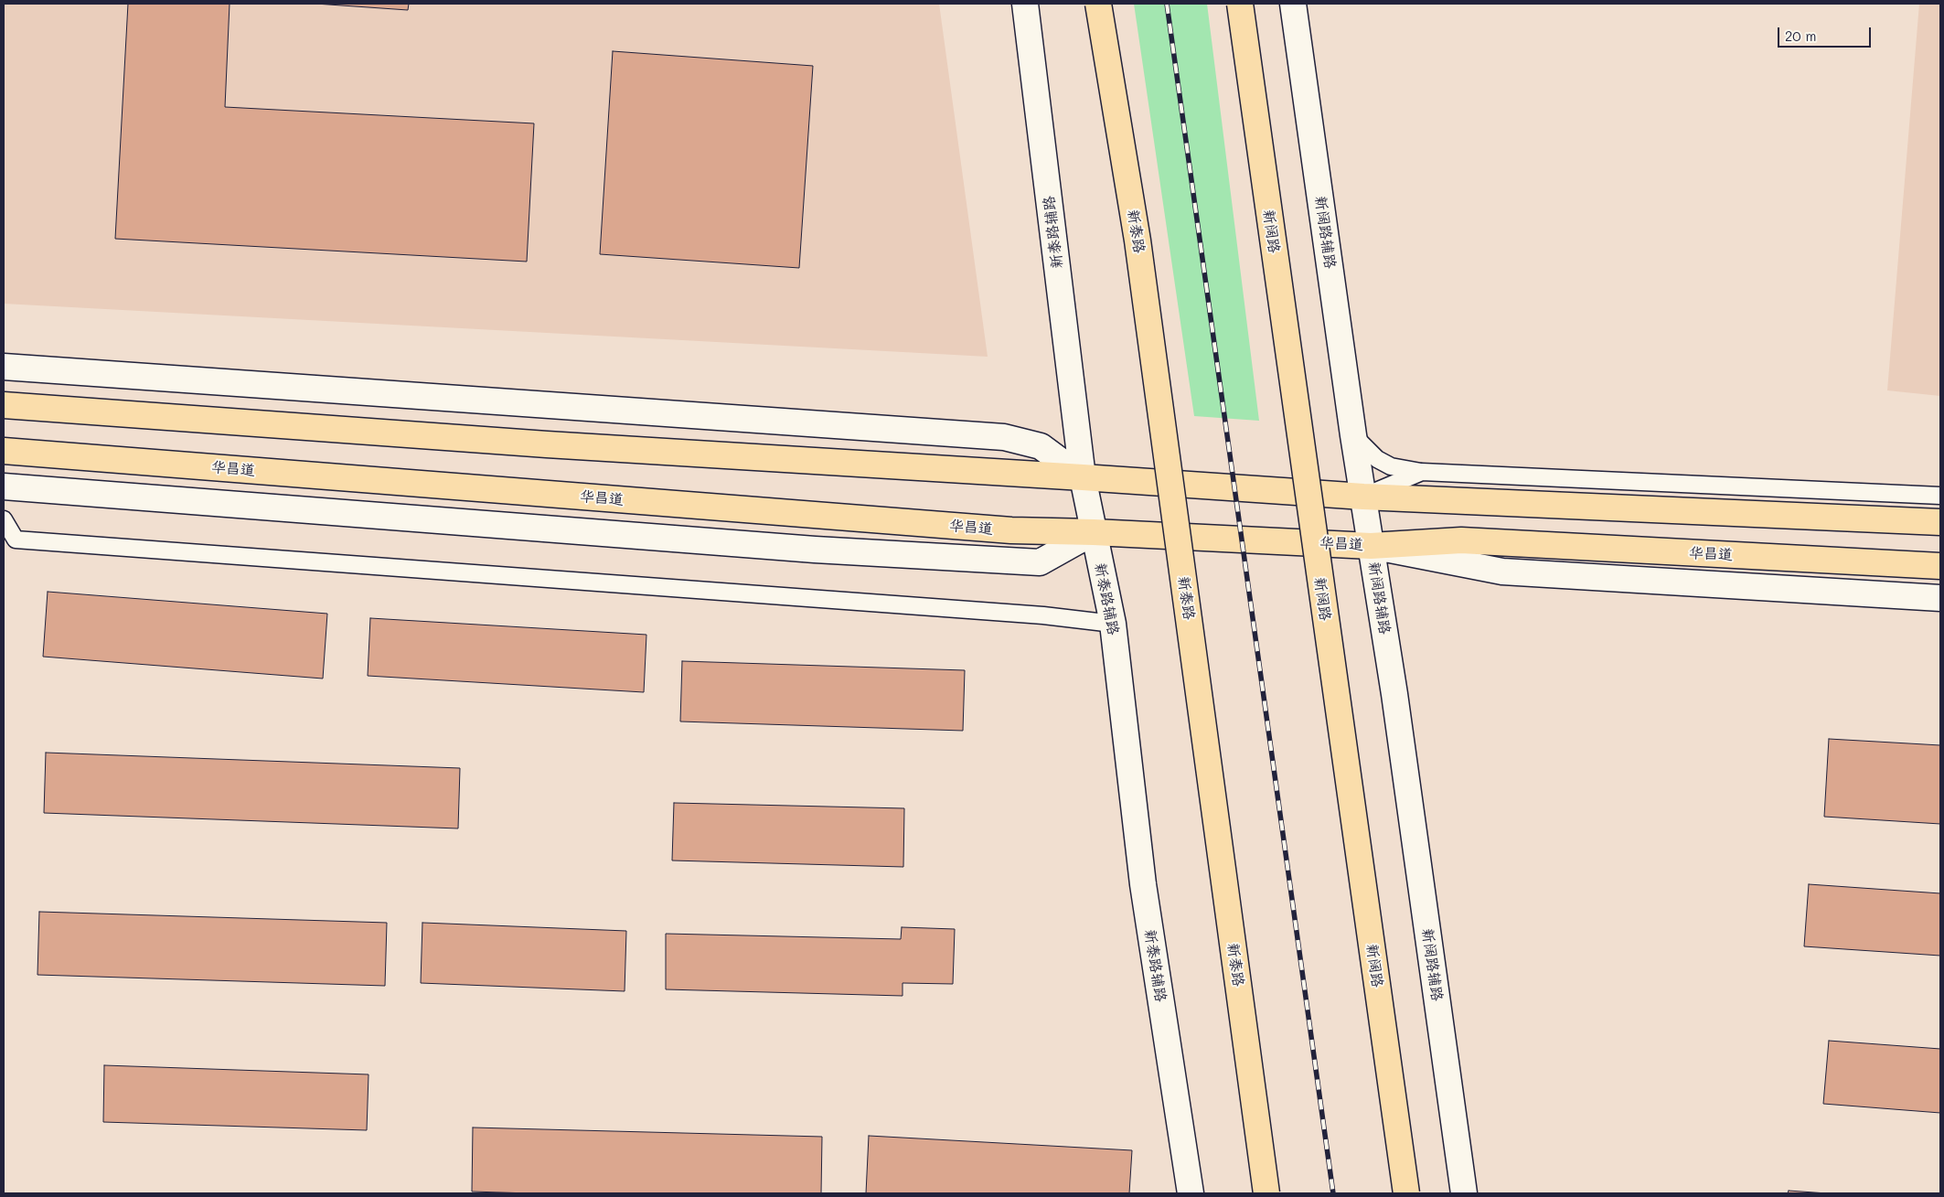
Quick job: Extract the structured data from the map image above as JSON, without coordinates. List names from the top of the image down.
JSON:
{
  "streets": {
    "main road": ["新泰路", "新阔路", "华昌道"],
    "street": ["新泰路辅路", "新阔路辅路"]
  },
  "crossings": [
    ["新泰路辅路", "华昌道"],
    ["新阔路辅路", "华昌道"]
  ],
  "scale_bar": "20 m"
}
